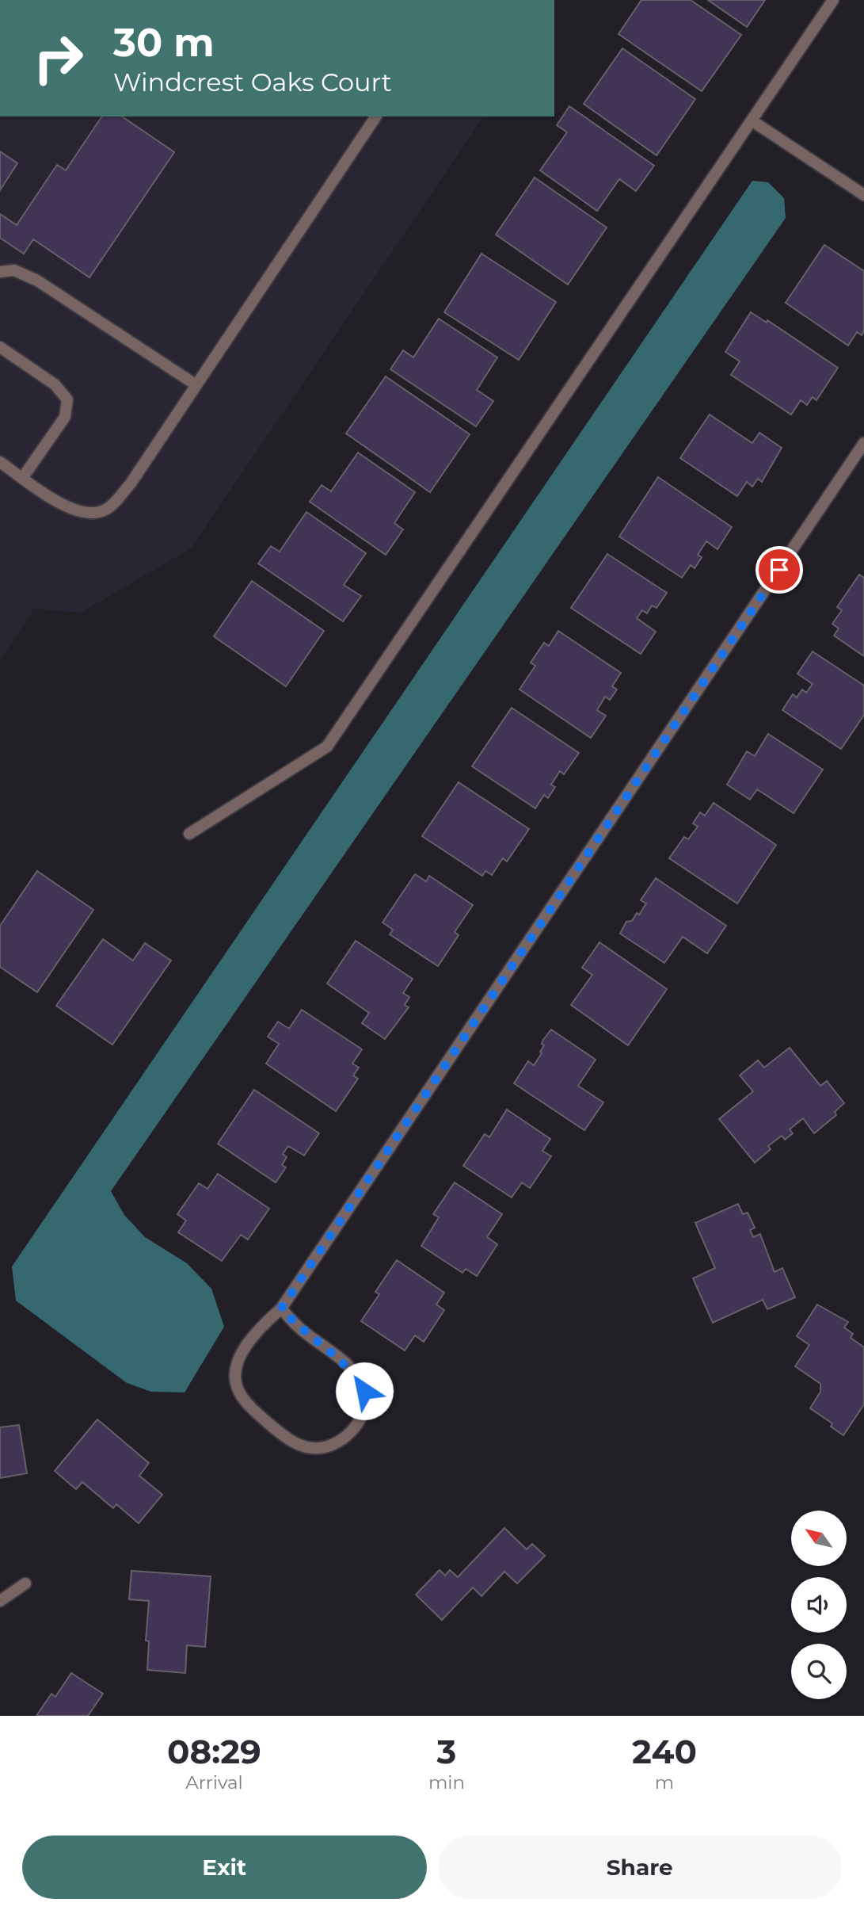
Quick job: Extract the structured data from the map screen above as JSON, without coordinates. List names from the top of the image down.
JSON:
{
  "north": "top left",
  "page": {
    "turn": ["30 m", "Windcrest Oaks Court"],
    "eta": [
      "08:29",
      "Arrival",
      "3",
      "min",
      "240",
      "m"
    ],
    "buttons": ["Exit", "Share"]
  }
}
